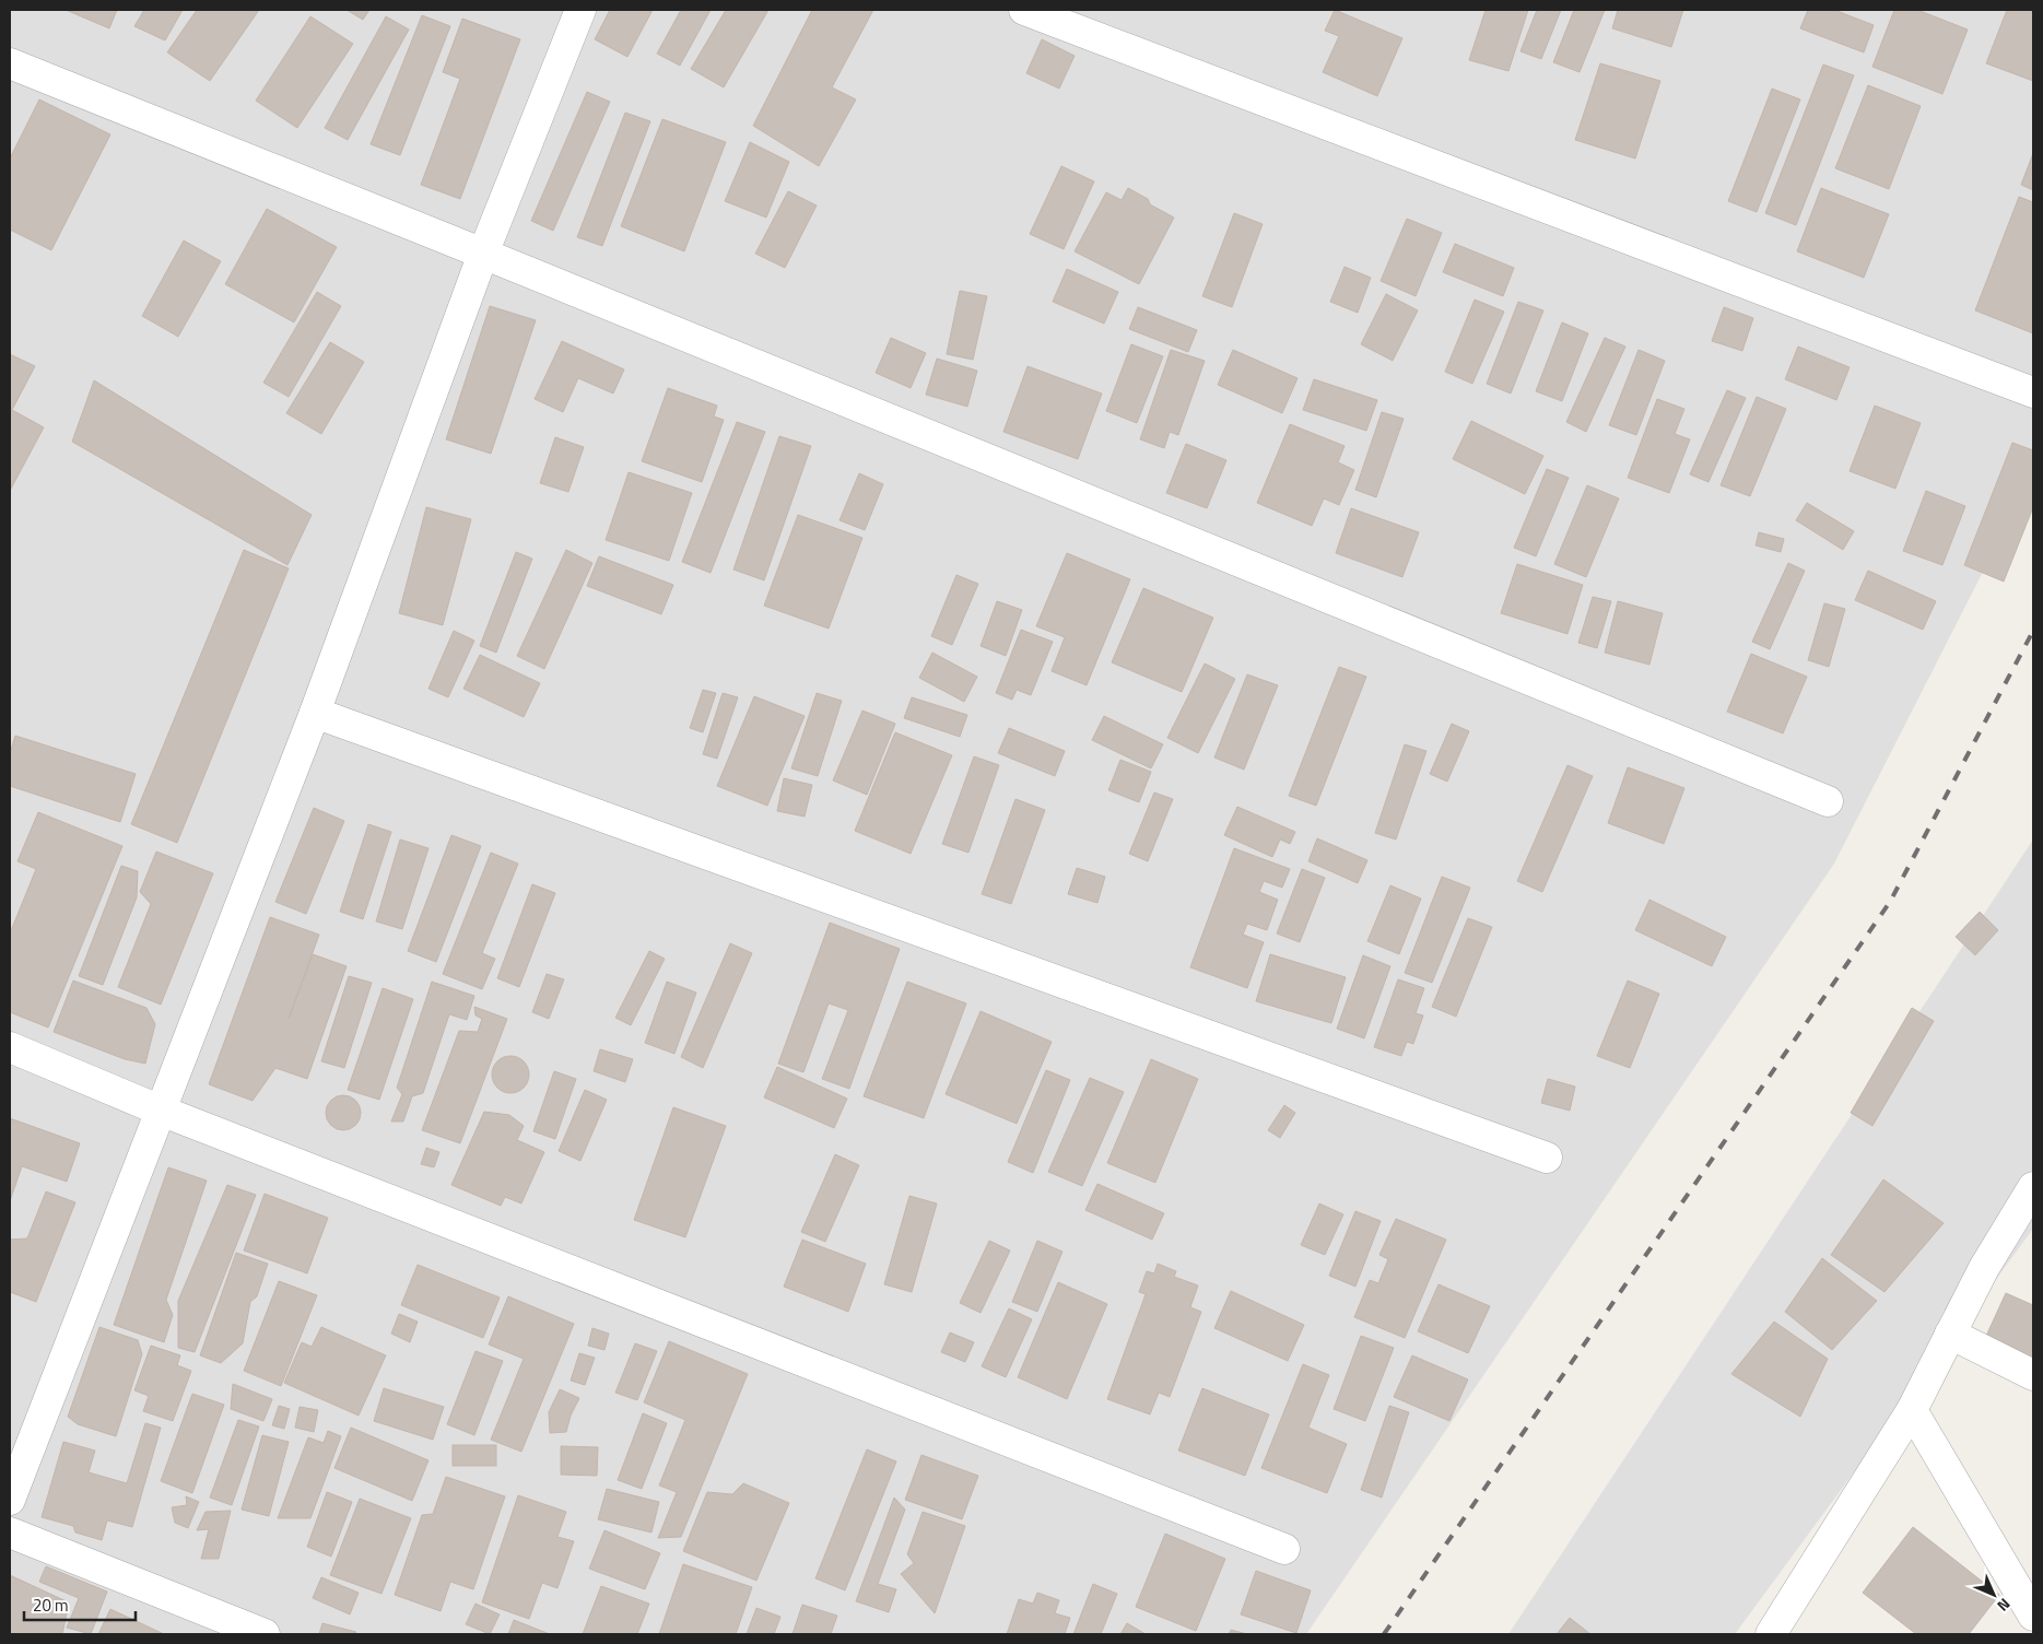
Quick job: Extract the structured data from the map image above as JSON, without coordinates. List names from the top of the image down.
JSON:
{
  "scale_bar": "20 m",
  "north": "bottom right"
}
